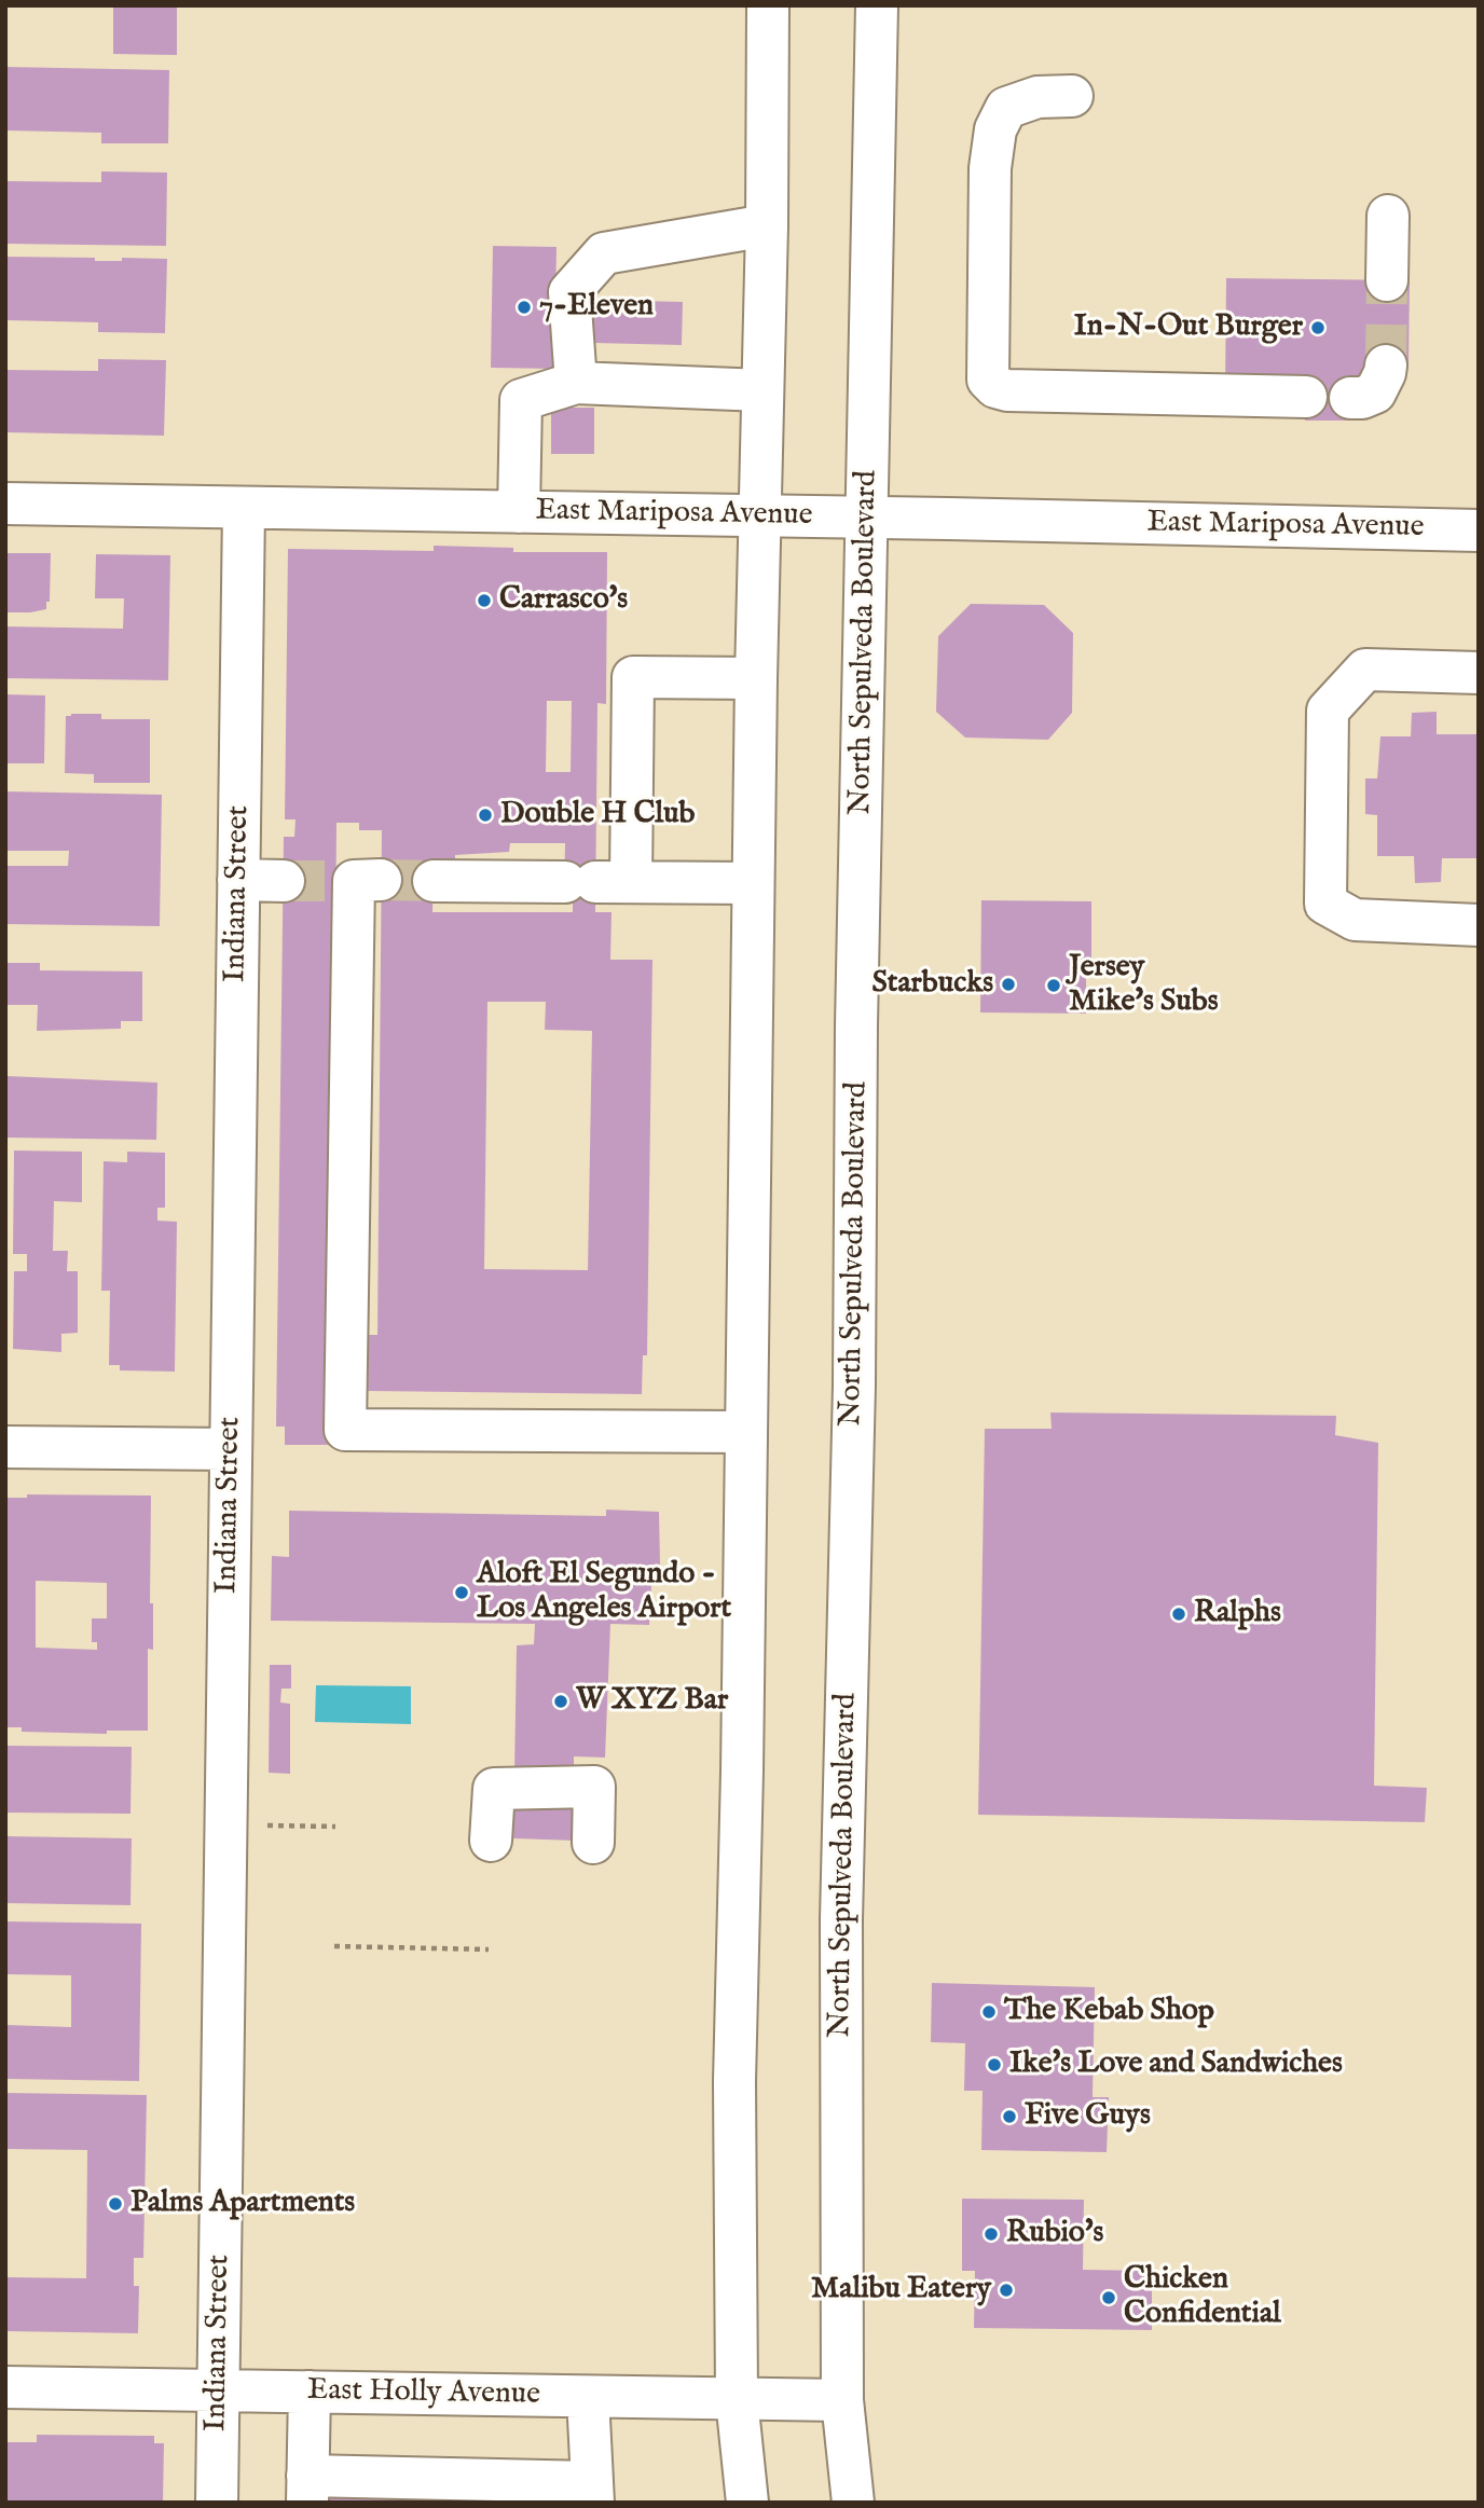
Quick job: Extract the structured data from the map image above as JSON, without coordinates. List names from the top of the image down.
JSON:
{
  "streets": {
    "main road": [
      "East Mariposa Avenue",
      "North Sepulveda Boulevard",
      "Indiana Street",
      "East Holly Avenue"
    ]
  },
  "crossings": [
    ["East Mariposa Avenue", "North Sepulveda Boulevard"],
    ["East Mariposa Avenue", "Indiana Street"],
    ["North Sepulveda Boulevard", "East Holly Avenue"],
    ["Indiana Street", "East Holly Avenue"]
  ],
  "places": [
    "7-Eleven",
    "In-N-Out Burger",
    "Carrasco's",
    "Double H Club",
    "Starbucks",
    "Jersey Mike's Subs",
    "Aloft El Segundo - Los Angeles Airport",
    "Ralphs",
    "W XYZ Bar",
    "The Kebab Shop",
    "Ike's Love and Sandwiches",
    "Five Guys",
    "Palms Apartments",
    "Rubio's",
    "Malibu Eatery",
    "Chicken Confidential"
  ]
}
